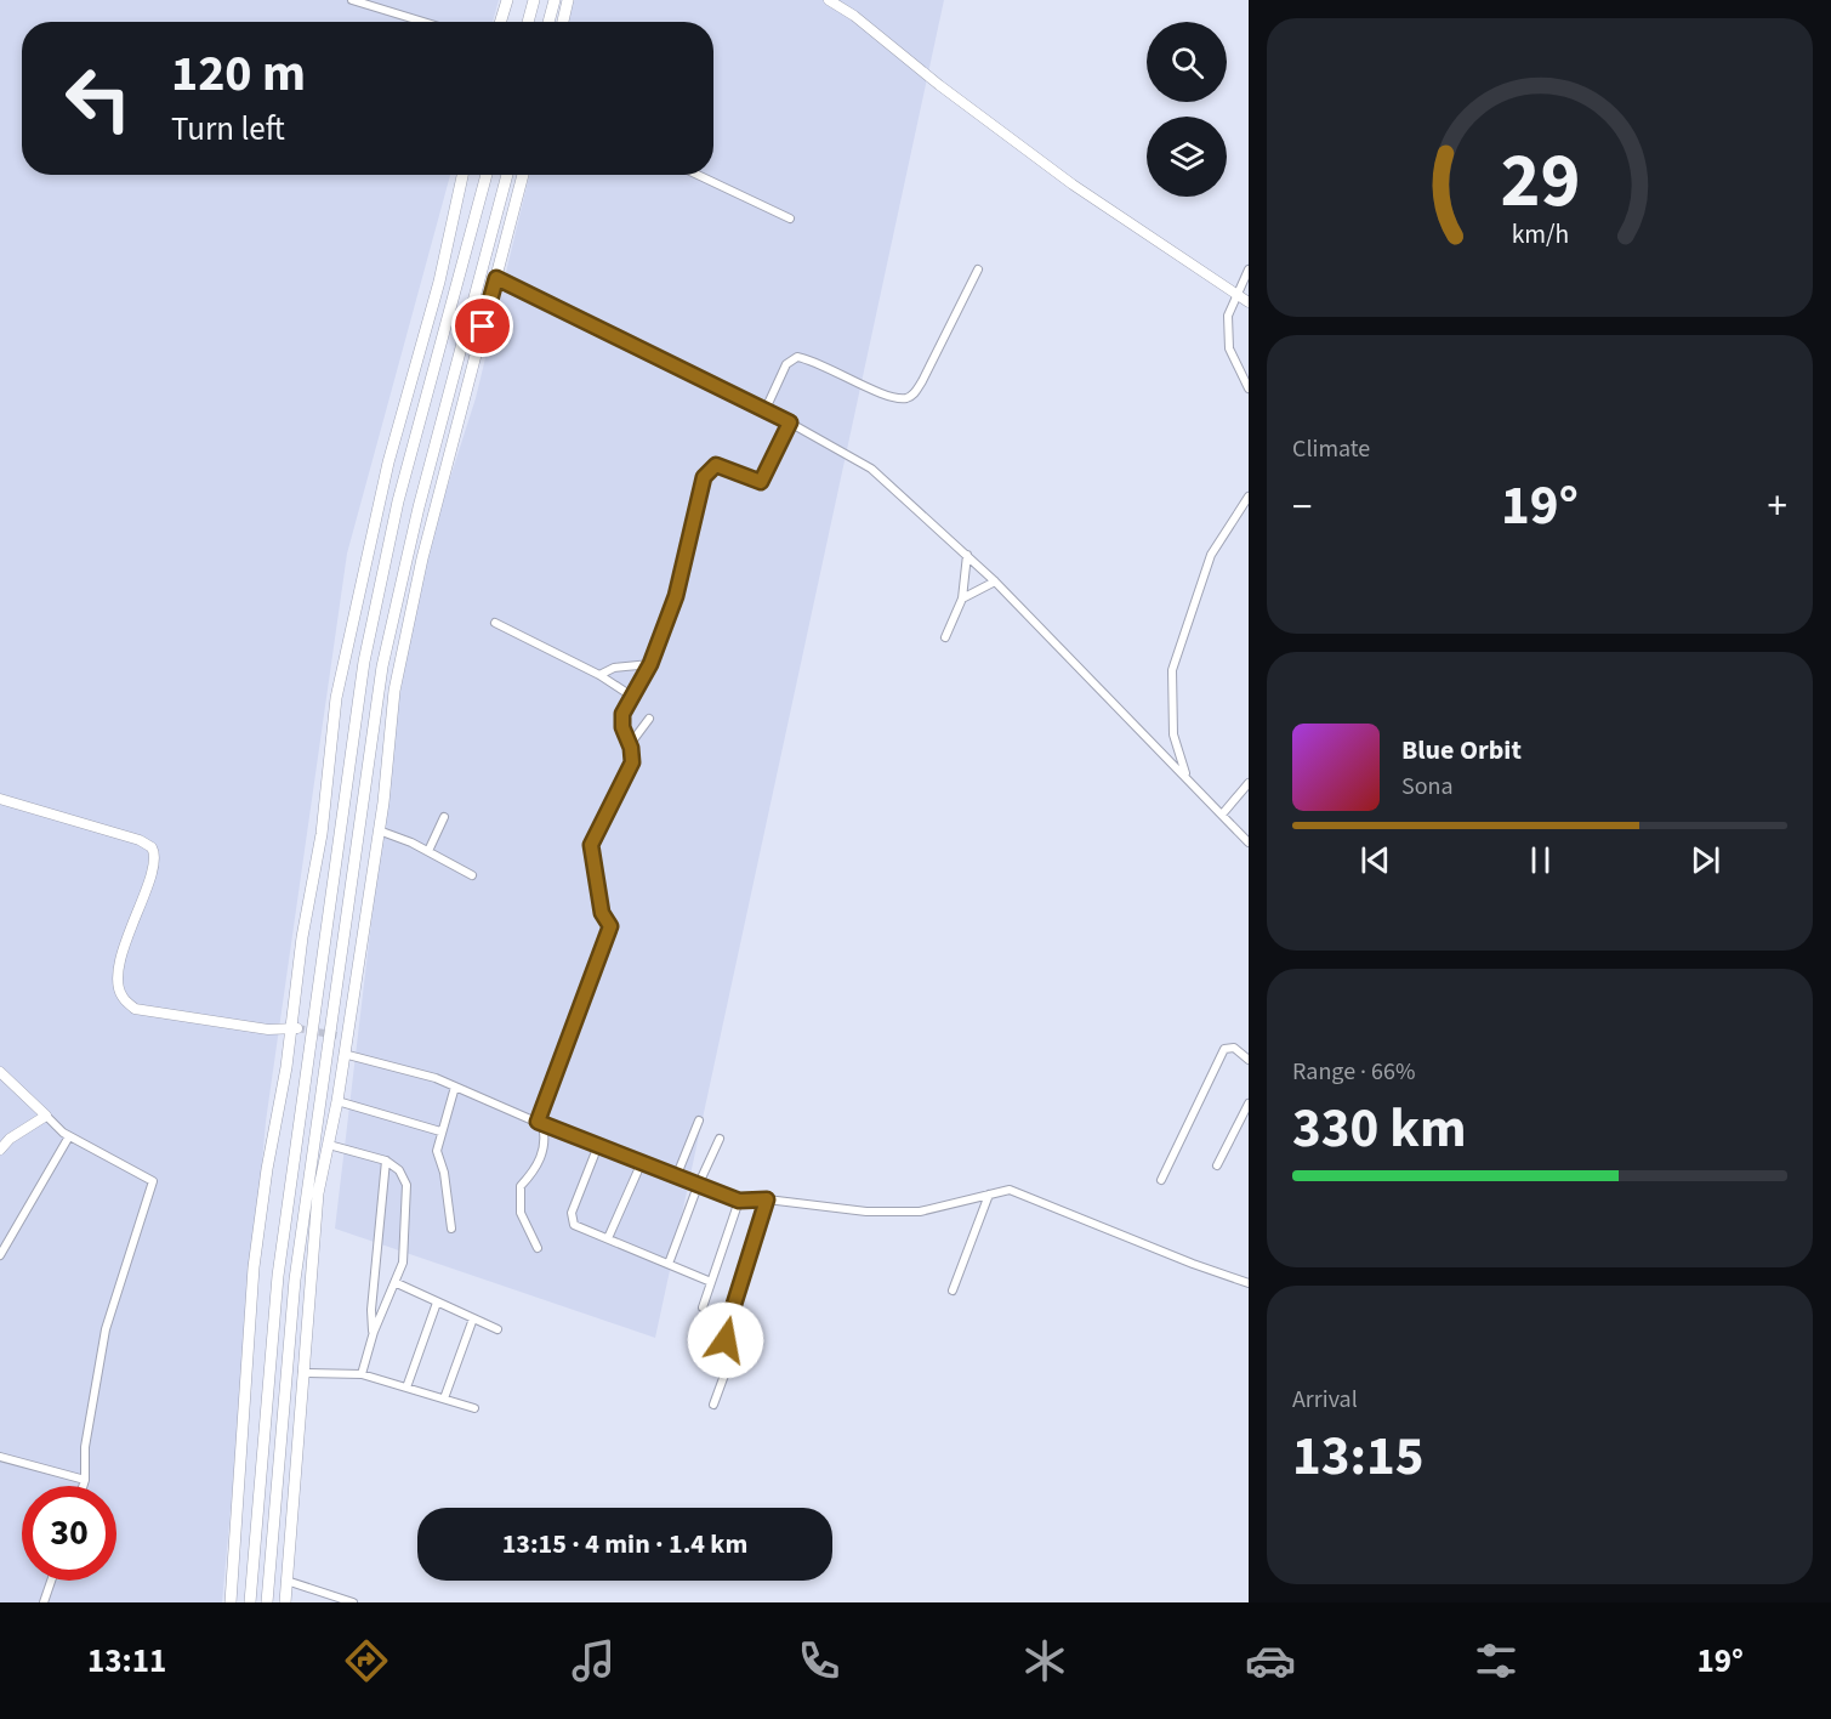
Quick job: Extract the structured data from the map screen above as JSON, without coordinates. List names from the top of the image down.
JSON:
{
  "page": {
    "turn": ["120 m", "Turn left"],
    "tile": [
      "Climate",
      ["Range · 66%", "330 km"],
      ["Arrival", "13:15"]
    ],
    "heat": ["−", "19°", "+"],
    "song": ["Blue Orbit", "Sona"],
    "limit": "30",
    "trip": "13:15 · 4 min · 1.4 km",
    "tabs": ["13:11", "19°"],
    "gauge": ["29", "km/h"]
  }
}
